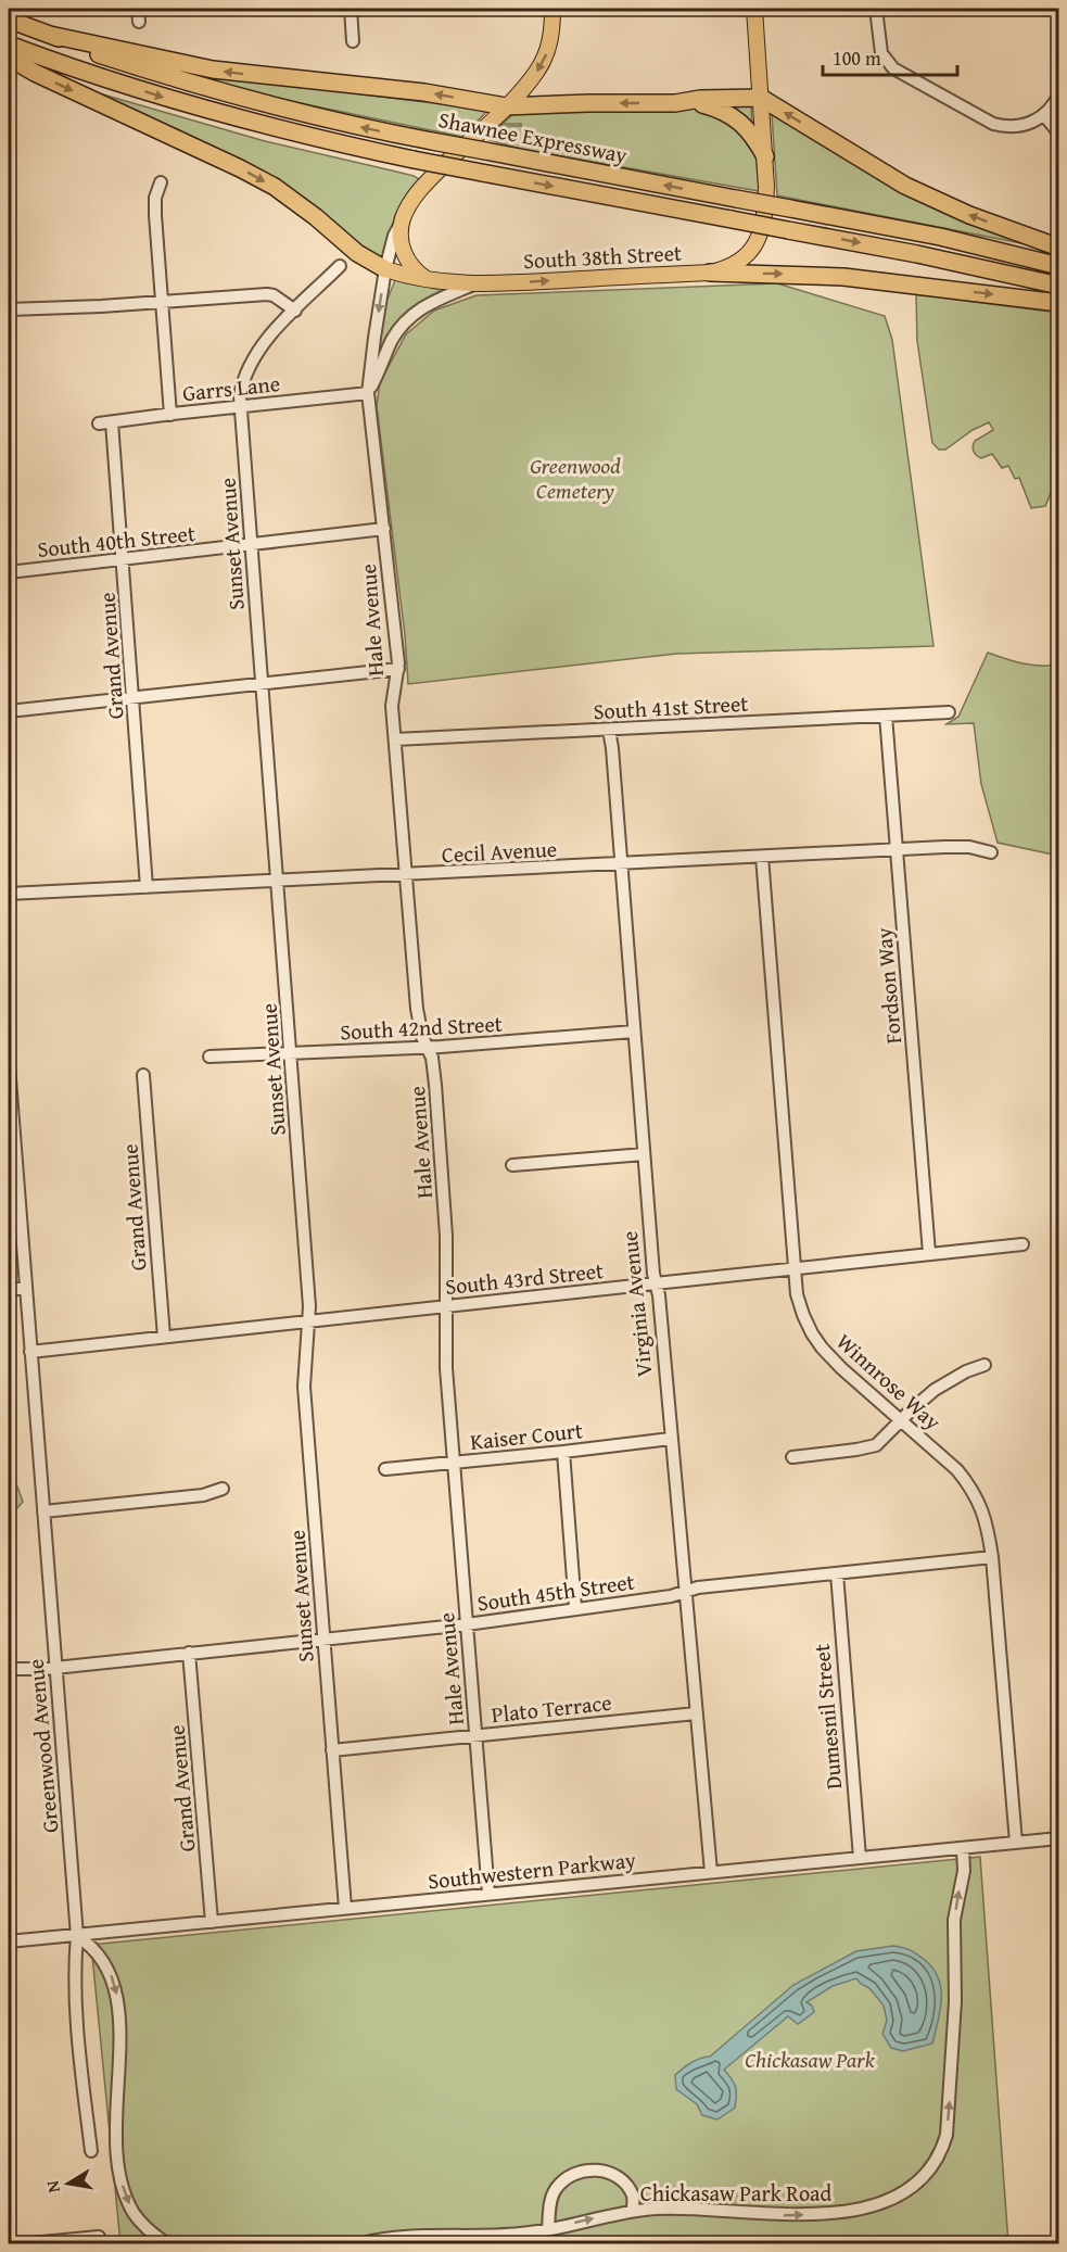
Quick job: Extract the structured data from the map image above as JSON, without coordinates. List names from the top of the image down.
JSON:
{
  "streets": {
    "highway": ["Shawnee Expressway"],
    "main road": ["South 38th Street"],
    "street": [
      "Garrs Lane",
      "South 40th Street",
      "Sunset Avenue",
      "Hale Avenue",
      "Grand Avenue",
      "South 41st Street",
      "Cecil Avenue",
      "Fordson Way",
      "South 42nd Street",
      "South 43rd Street",
      "Virginia Avenue",
      "Winnrose Way",
      "Kaiser Court",
      "South 45th Street",
      "Plato Terrace",
      "Dumesnil Street",
      "Greenwood Avenue",
      "Southwestern Parkway",
      "Chickasaw Park Road"
    ]
  },
  "crossings": [
    ["Garrs Lane", "Sunset Avenue"],
    ["Garrs Lane", "Hale Avenue"],
    ["Garrs Lane", "Grand Avenue"],
    ["South 40th Street", "Sunset Avenue"],
    ["South 40th Street", "Hale Avenue"],
    ["South 40th Street", "Grand Avenue"],
    ["Sunset Avenue", "Cecil Avenue"],
    ["Sunset Avenue", "South 42nd Street"],
    ["Sunset Avenue", "South 43rd Street"],
    ["Sunset Avenue", "South 45th Street"],
    ["Sunset Avenue", "Plato Terrace"],
    ["Sunset Avenue", "Southwestern Parkway"],
    ["Hale Avenue", "South 41st Street"],
    ["Hale Avenue", "Cecil Avenue"],
    ["Hale Avenue", "South 42nd Street"],
    ["Hale Avenue", "South 43rd Street"],
    ["Hale Avenue", "Kaiser Court"],
    ["Hale Avenue", "South 45th Street"],
    ["Hale Avenue", "Plato Terrace"],
    ["Hale Avenue", "Southwestern Parkway"],
    ["Grand Avenue", "Cecil Avenue"],
    ["Grand Avenue", "South 43rd Street"],
    ["Grand Avenue", "South 45th Street"],
    ["Grand Avenue", "Southwestern Parkway"],
    ["South 41st Street", "Fordson Way"],
    ["South 41st Street", "Virginia Avenue"],
    ["Cecil Avenue", "Fordson Way"],
    ["Cecil Avenue", "Virginia Avenue"],
    ["Cecil Avenue", "Winnrose Way"],
    ["Fordson Way", "South 43rd Street"],
    ["South 42nd Street", "Virginia Avenue"],
    ["South 43rd Street", "Virginia Avenue"],
    ["South 43rd Street", "Winnrose Way"],
    ["South 43rd Street", "Greenwood Avenue"],
    ["Virginia Avenue", "Kaiser Court"],
    ["Virginia Avenue", "South 45th Street"],
    ["Virginia Avenue", "Plato Terrace"],
    ["Virginia Avenue", "Southwestern Parkway"],
    ["Winnrose Way", "South 45th Street"],
    ["Winnrose Way", "Southwestern Parkway"],
    ["South 45th Street", "Dumesnil Street"],
    ["South 45th Street", "Greenwood Avenue"],
    ["Dumesnil Street", "Southwestern Parkway"],
    ["Greenwood Avenue", "Southwestern Parkway"],
    ["Southwestern Parkway", "Chickasaw Park Road"]
  ],
  "one_way": ["South 38th Street"],
  "parks": ["Greenwood Cemetery", "Chickasaw Park"],
  "scale_bar": "100 m",
  "north": "left"
}
